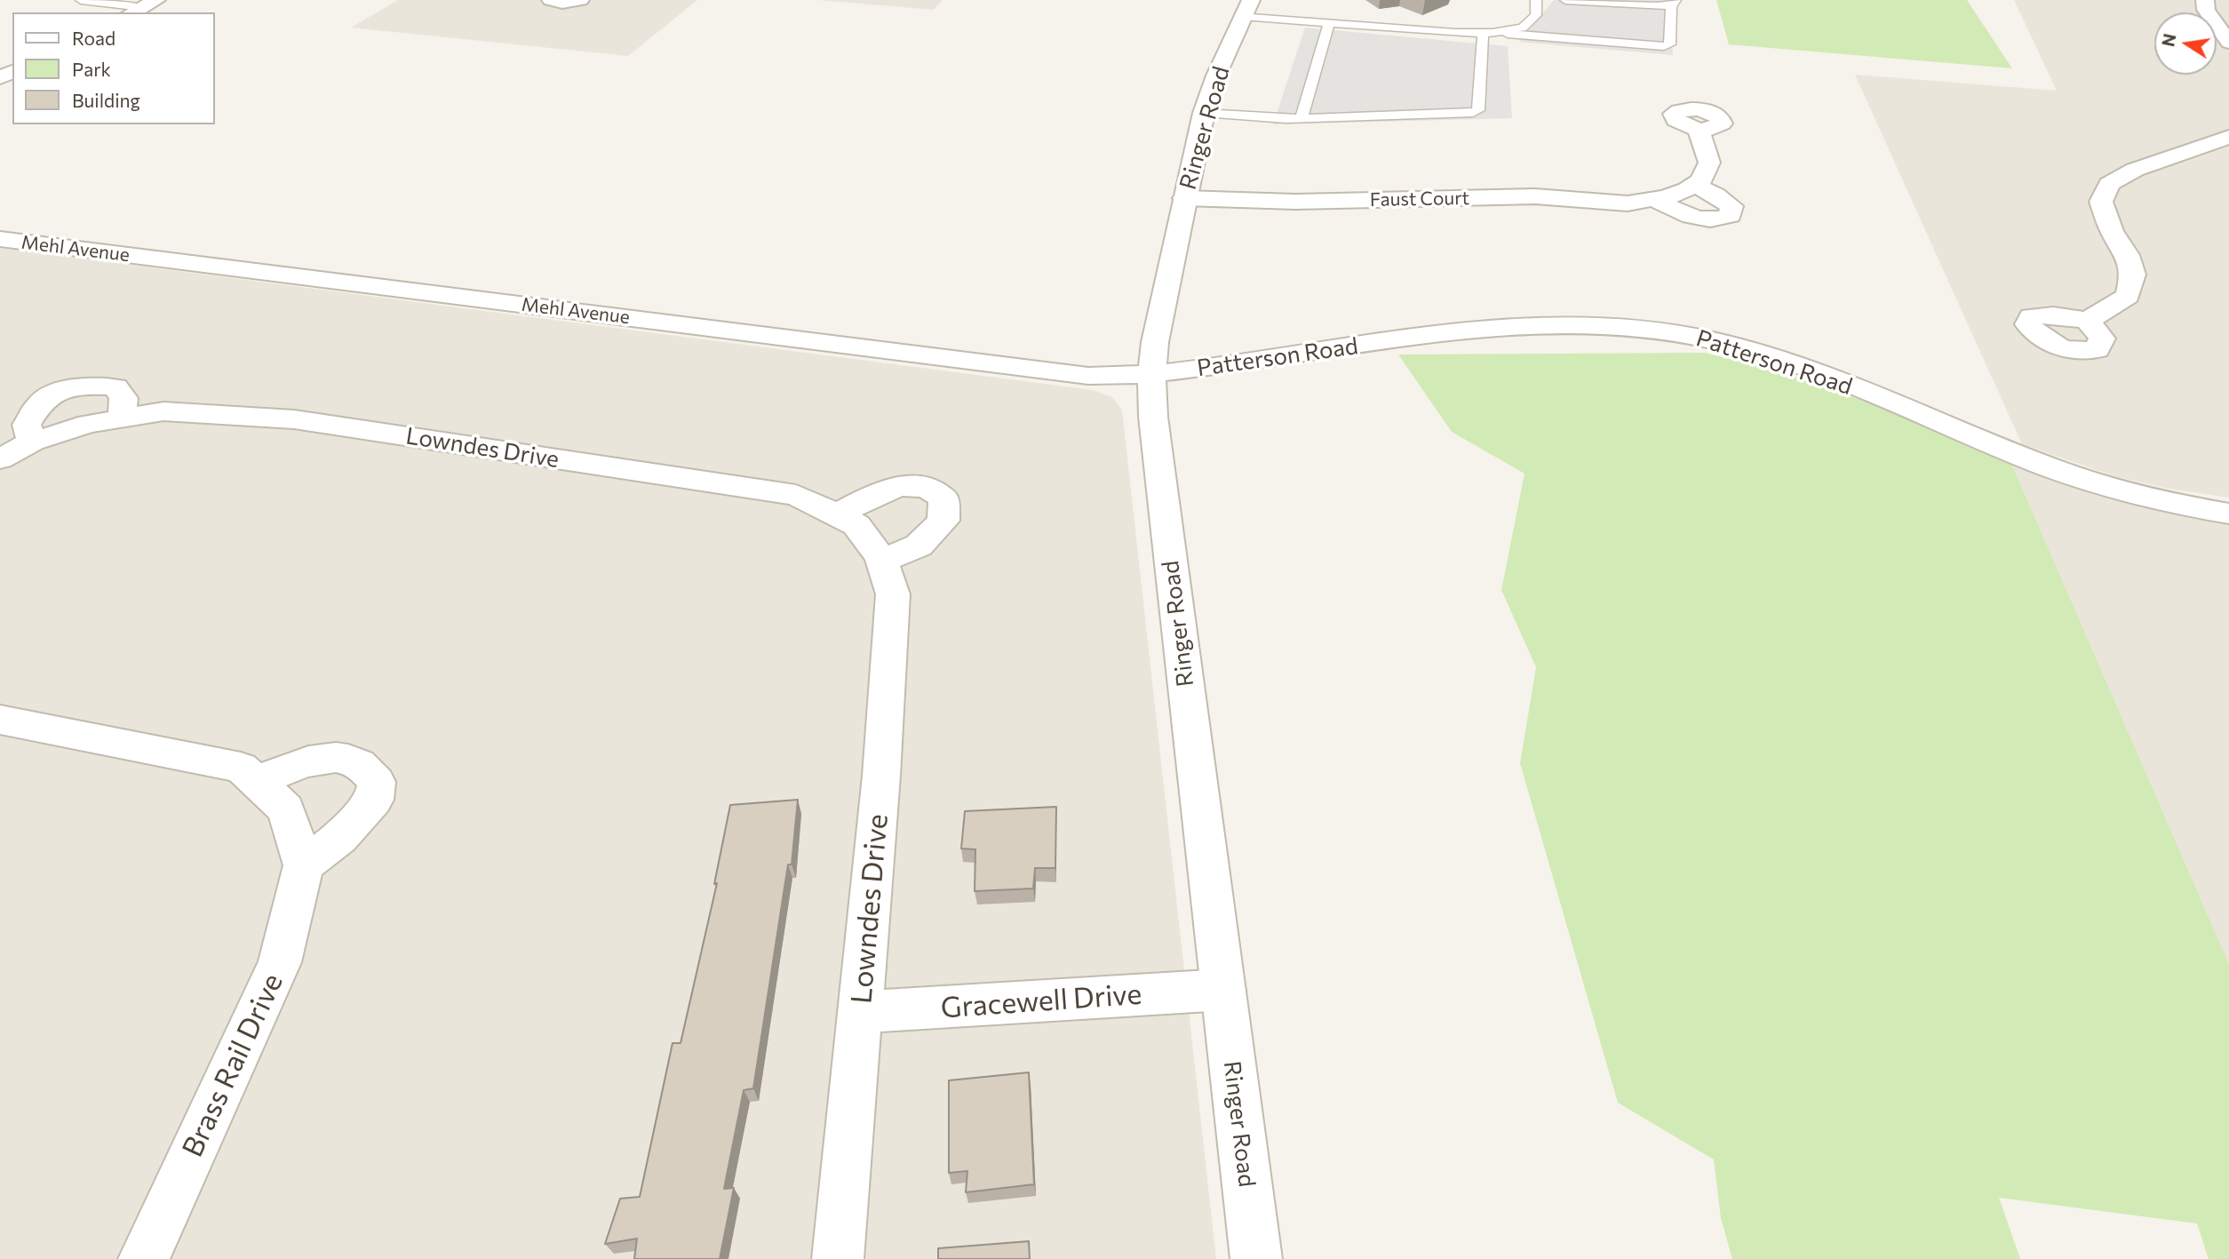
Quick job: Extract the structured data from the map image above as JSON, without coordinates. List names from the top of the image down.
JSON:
{
  "streets": {
    "street": [
      "Ringer Road",
      "Faust Court",
      "Mehl Avenue",
      "Patterson Road",
      "Lowndes Drive",
      "Gracewell Drive",
      "Brass Rail Drive"
    ]
  },
  "crossings": [
    ["Ringer Road", "Faust Court"],
    ["Ringer Road", "Mehl Avenue"],
    ["Ringer Road", "Patterson Road"],
    ["Ringer Road", "Gracewell Drive"],
    ["Mehl Avenue", "Patterson Road"],
    ["Lowndes Drive", "Gracewell Drive"]
  ],
  "legend": ["Road", "Park", "Building"],
  "north": "left"
}
